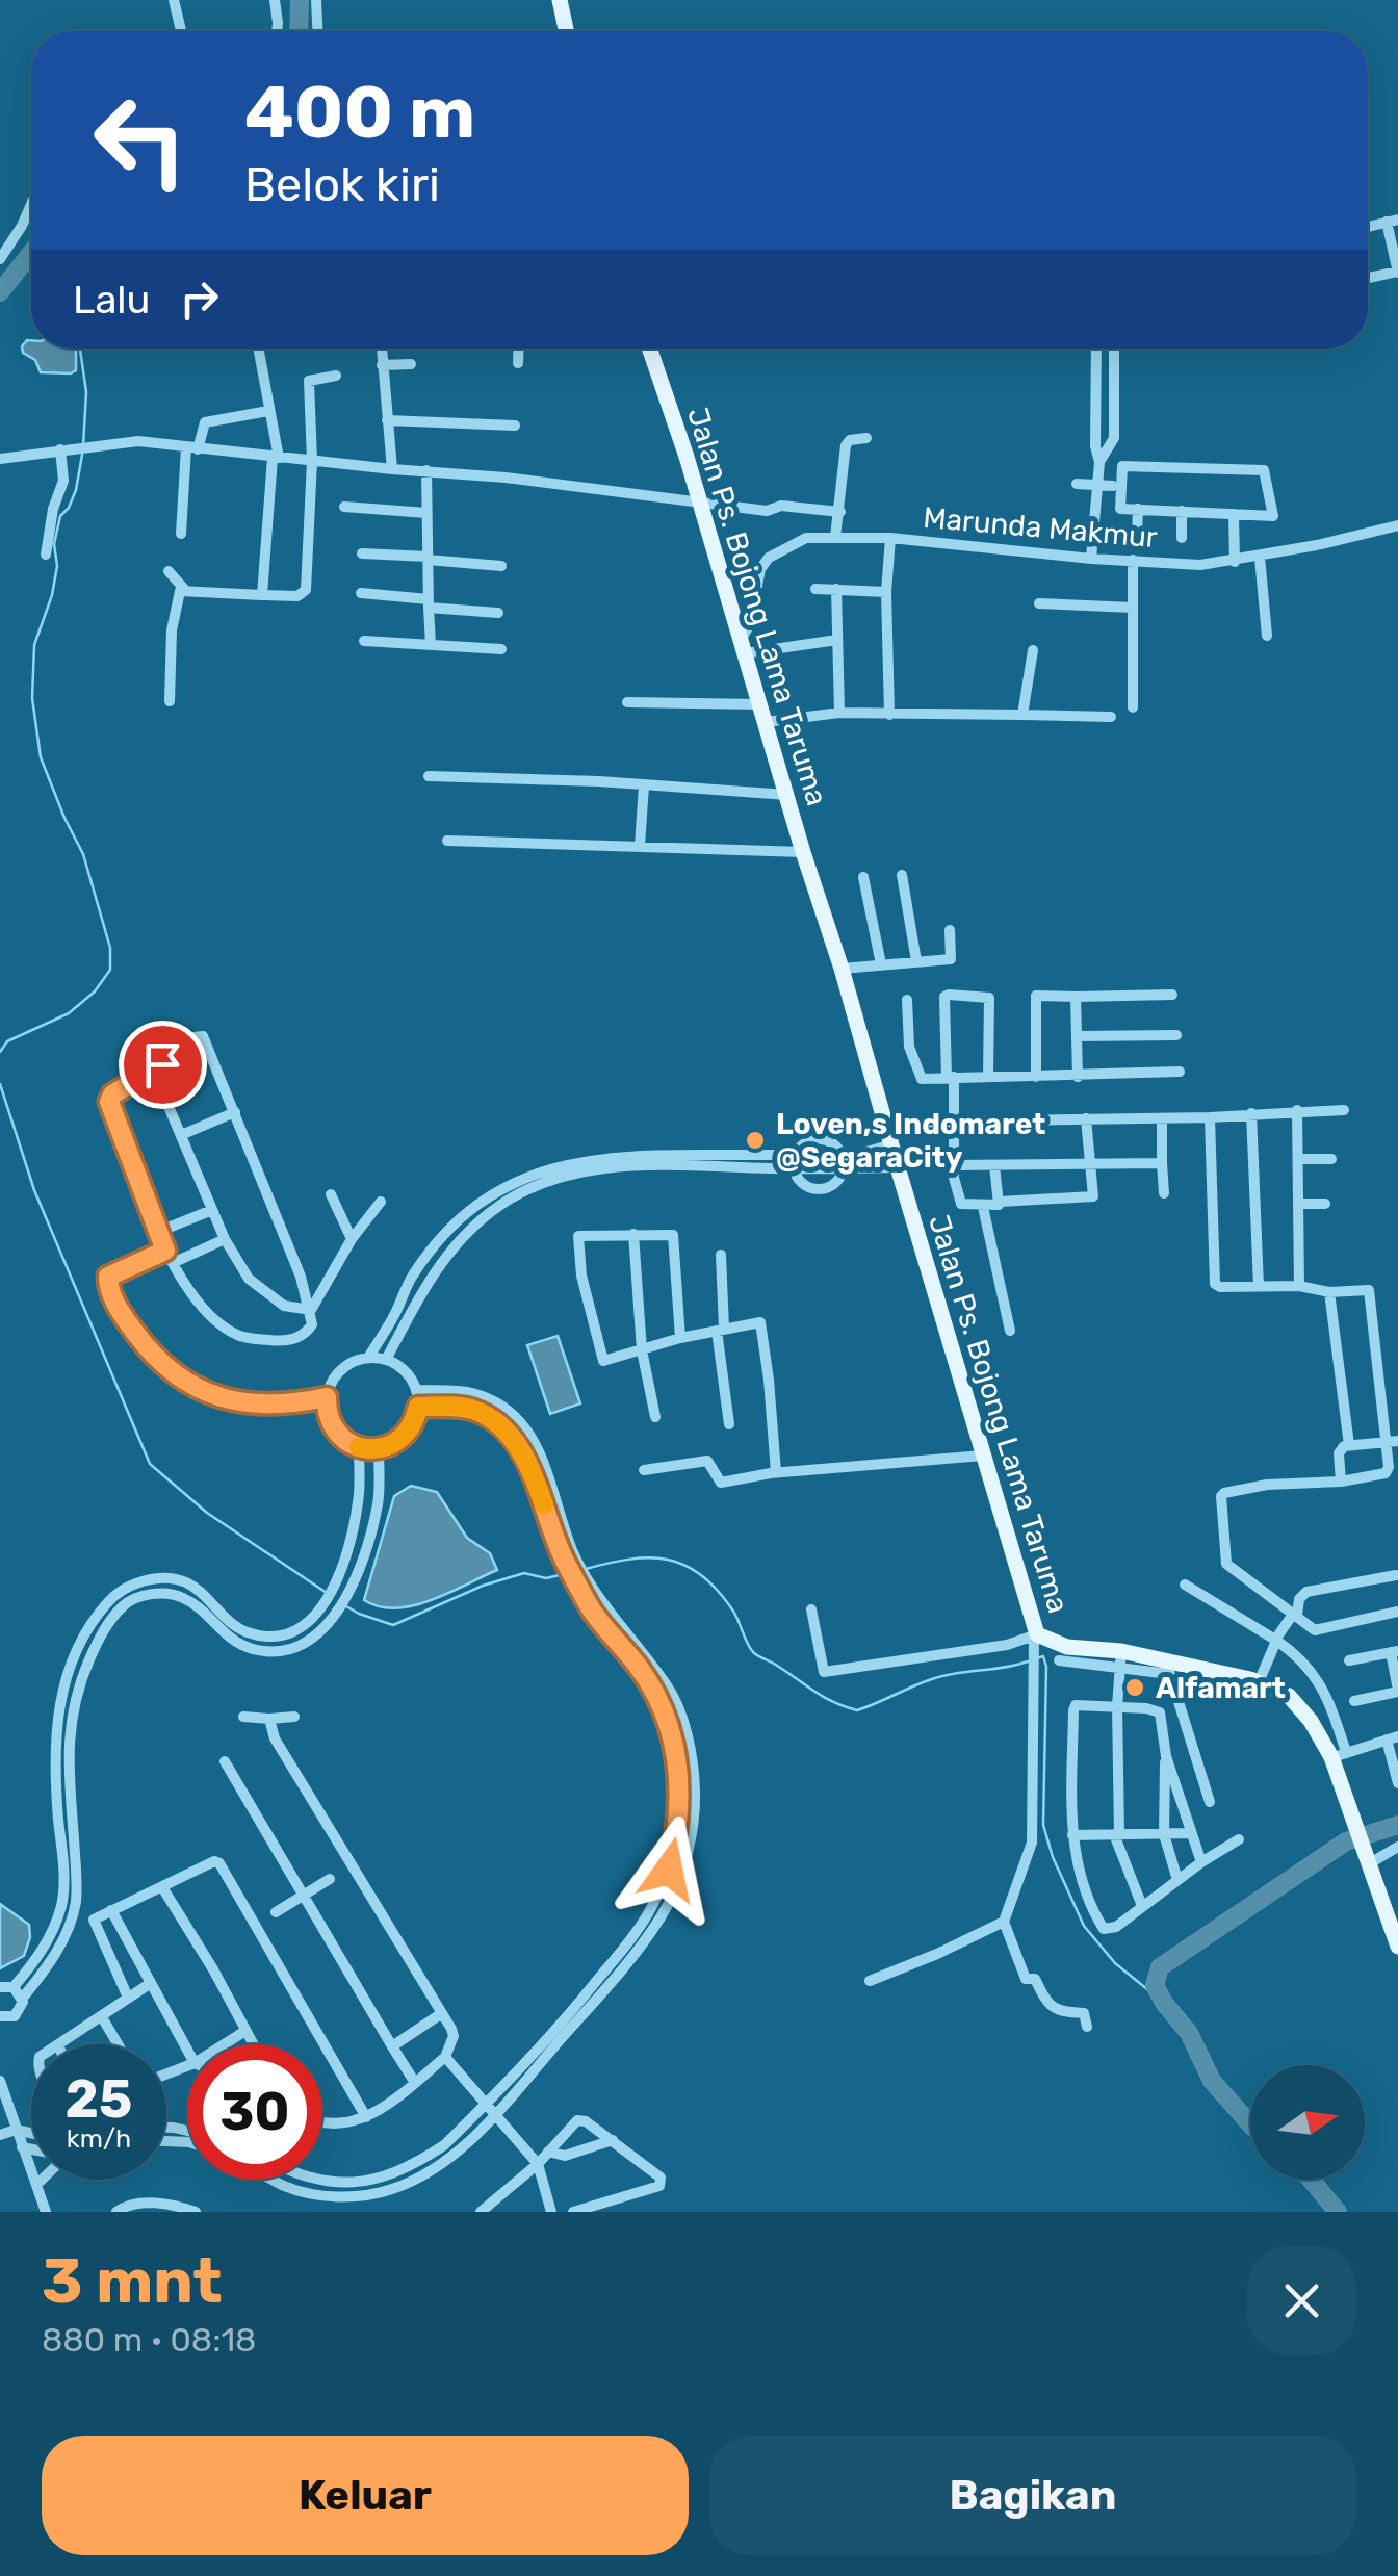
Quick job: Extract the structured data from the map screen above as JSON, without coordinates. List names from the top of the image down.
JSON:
{
  "streets": {
    "main road": ["Jalan Ps. Bojong Lama Taruma"],
    "street": ["Marunda Makmur"]
  },
  "crossings": [
    ["Marunda Makmur", "Jalan Ps. Bojong Lama Taruma"]
  ],
  "places": ["Loven,s Indomaret @SegaraCity", "Alfamart"],
  "north": "right",
  "page": {
    "turn": ["400 m", "Belok kiri"],
    "then": "Lalu",
    "speed": "25 km/h",
    "limit": "30",
    "heading": ["3 mnt", "880 m · 08:18"],
    "buttons": ["Keluar", "Bagikan"]
  }
}
